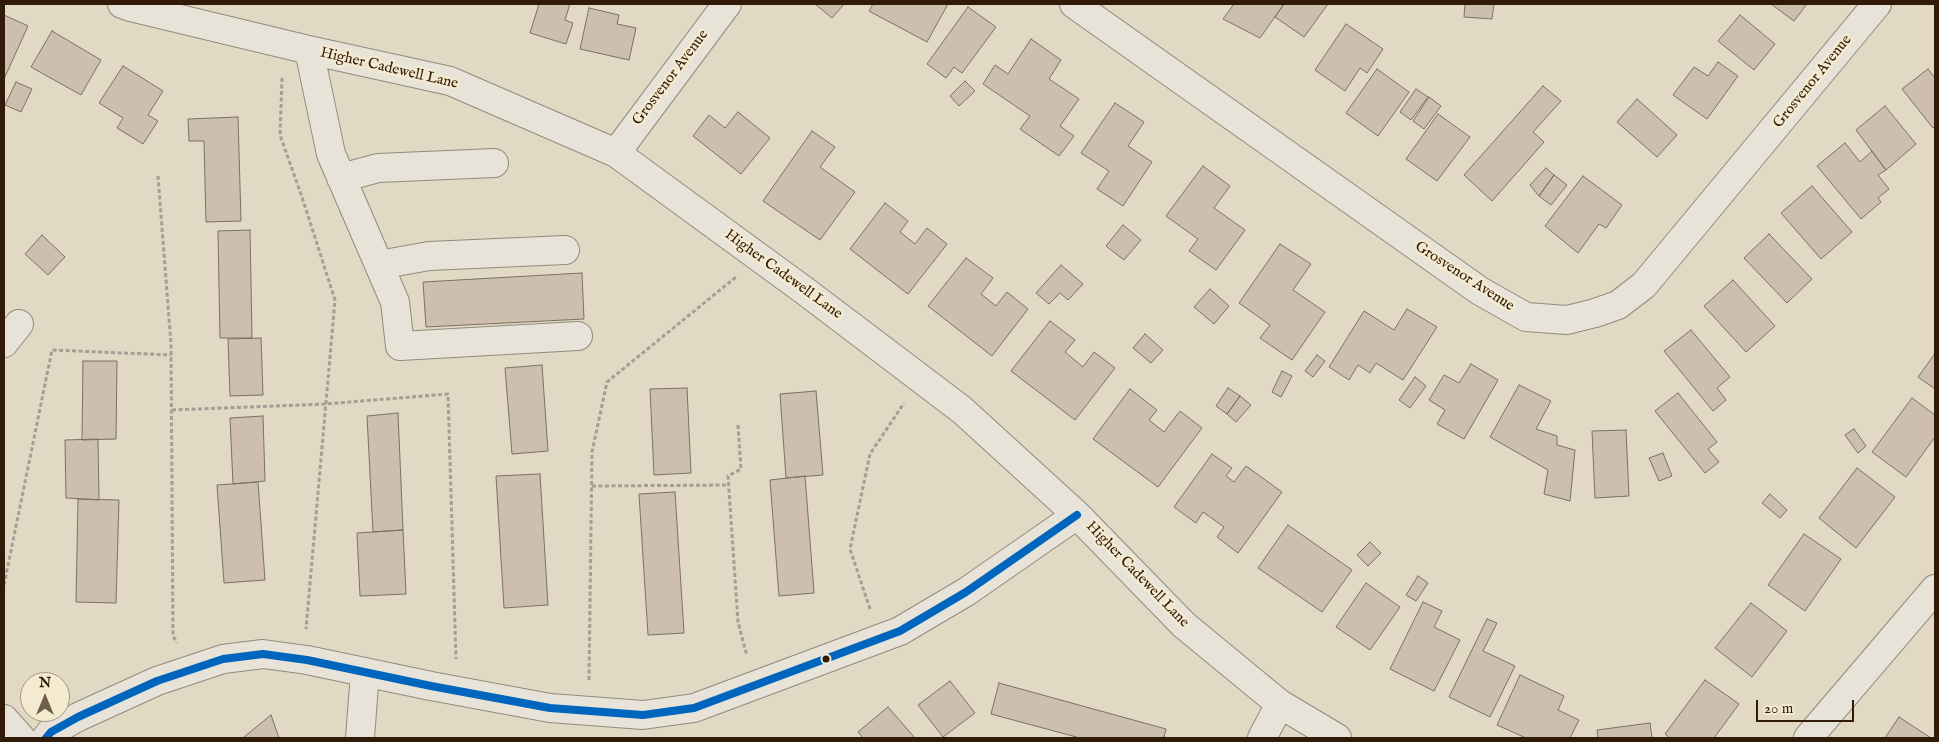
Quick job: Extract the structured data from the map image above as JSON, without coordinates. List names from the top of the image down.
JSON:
{
  "streets": {
    "street": ["Higher Cadewell Lane", "Grosvenor Avenue"]
  },
  "crossings": [
    ["Higher Cadewell Lane", "Grosvenor Avenue"]
  ],
  "scale_bar": "20 m",
  "north": "top"
}
